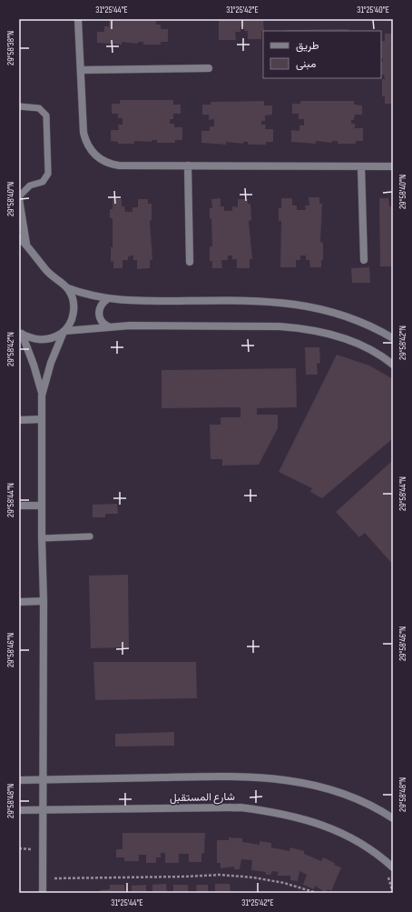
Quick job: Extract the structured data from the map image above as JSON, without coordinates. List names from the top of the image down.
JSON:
{
  "streets": {
    "street": ["شارع المستقبل"]
  },
  "legend": ["طريق", "مبنى"],
  "coordinates": [
    "31°25'44\"E",
    "31°25'42\"E",
    "31°25'40\"E",
    "29°58'38\"N",
    "29°58'40\"N",
    "29°58'42\"N",
    "29°58'44\"N",
    "29°58'46\"N",
    "29°58'48\"N"
  ]
}
